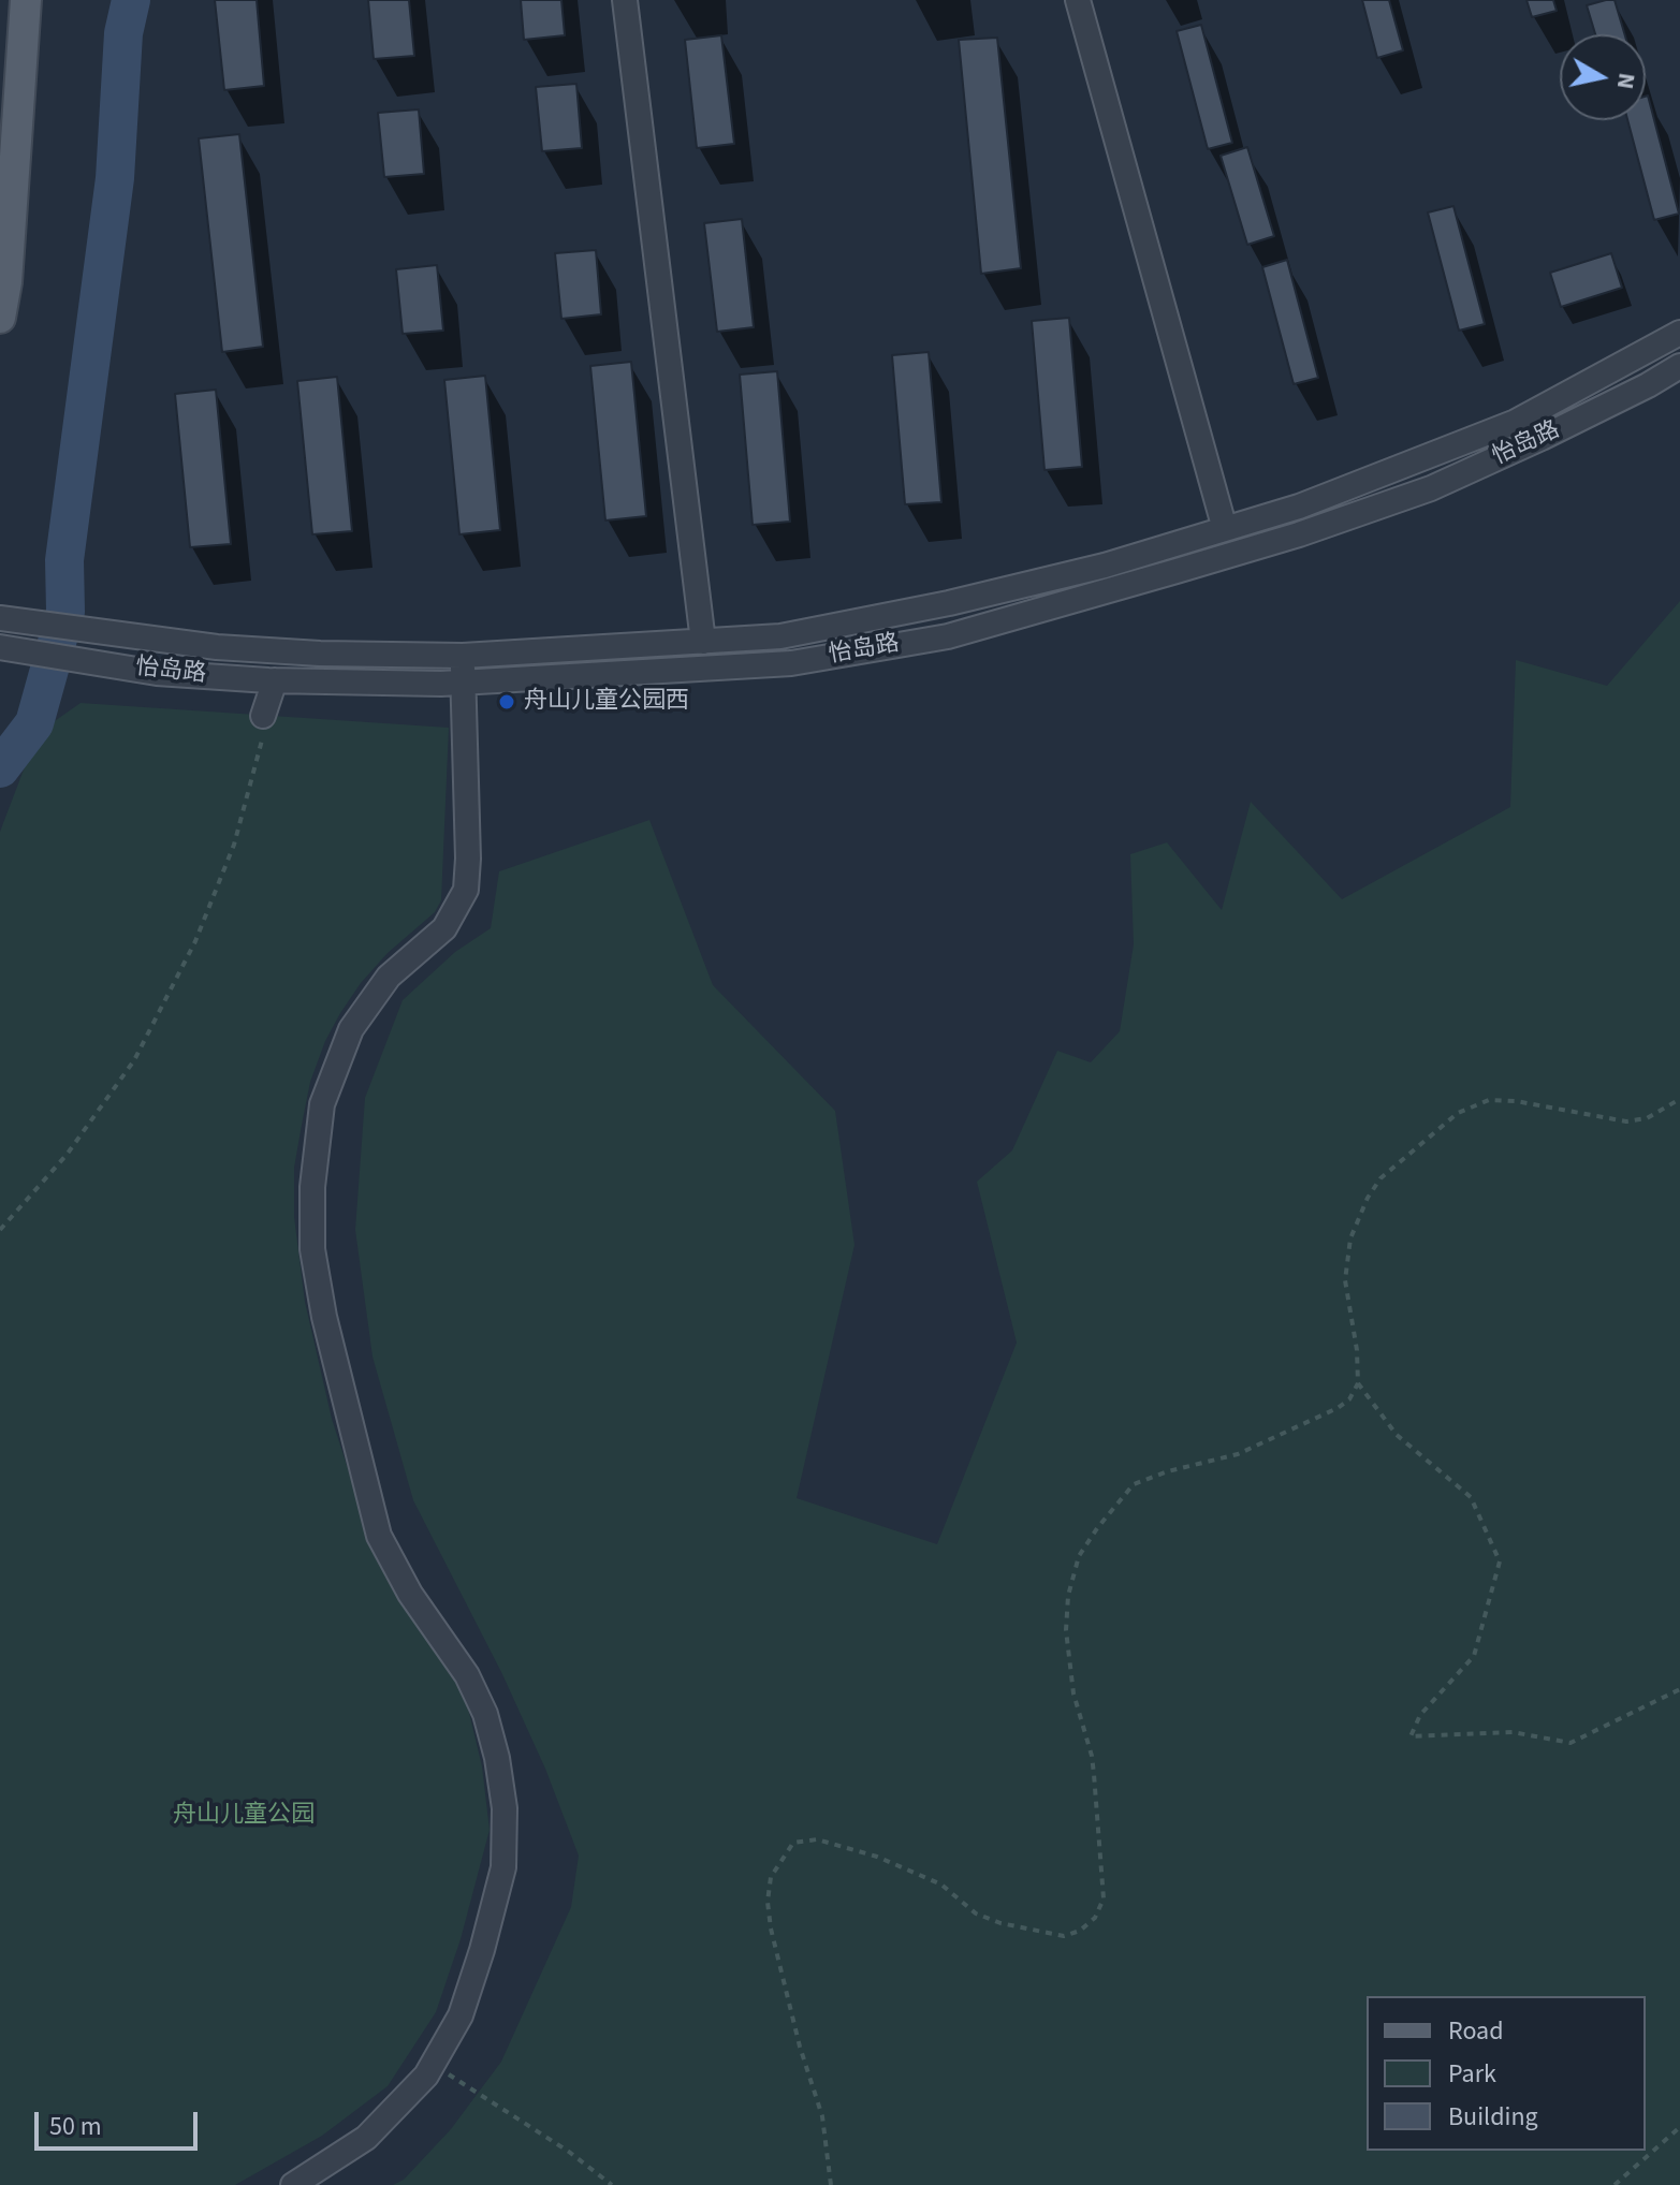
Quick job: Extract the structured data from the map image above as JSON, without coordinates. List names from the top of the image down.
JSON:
{
  "streets": {
    "street": ["怡岛路"]
  },
  "parks": ["舟山儿童公园"],
  "places": ["舟山儿童公园西"],
  "legend": ["Road", "Park", "Building"],
  "scale_bar": "50 m",
  "north": "right"
}
